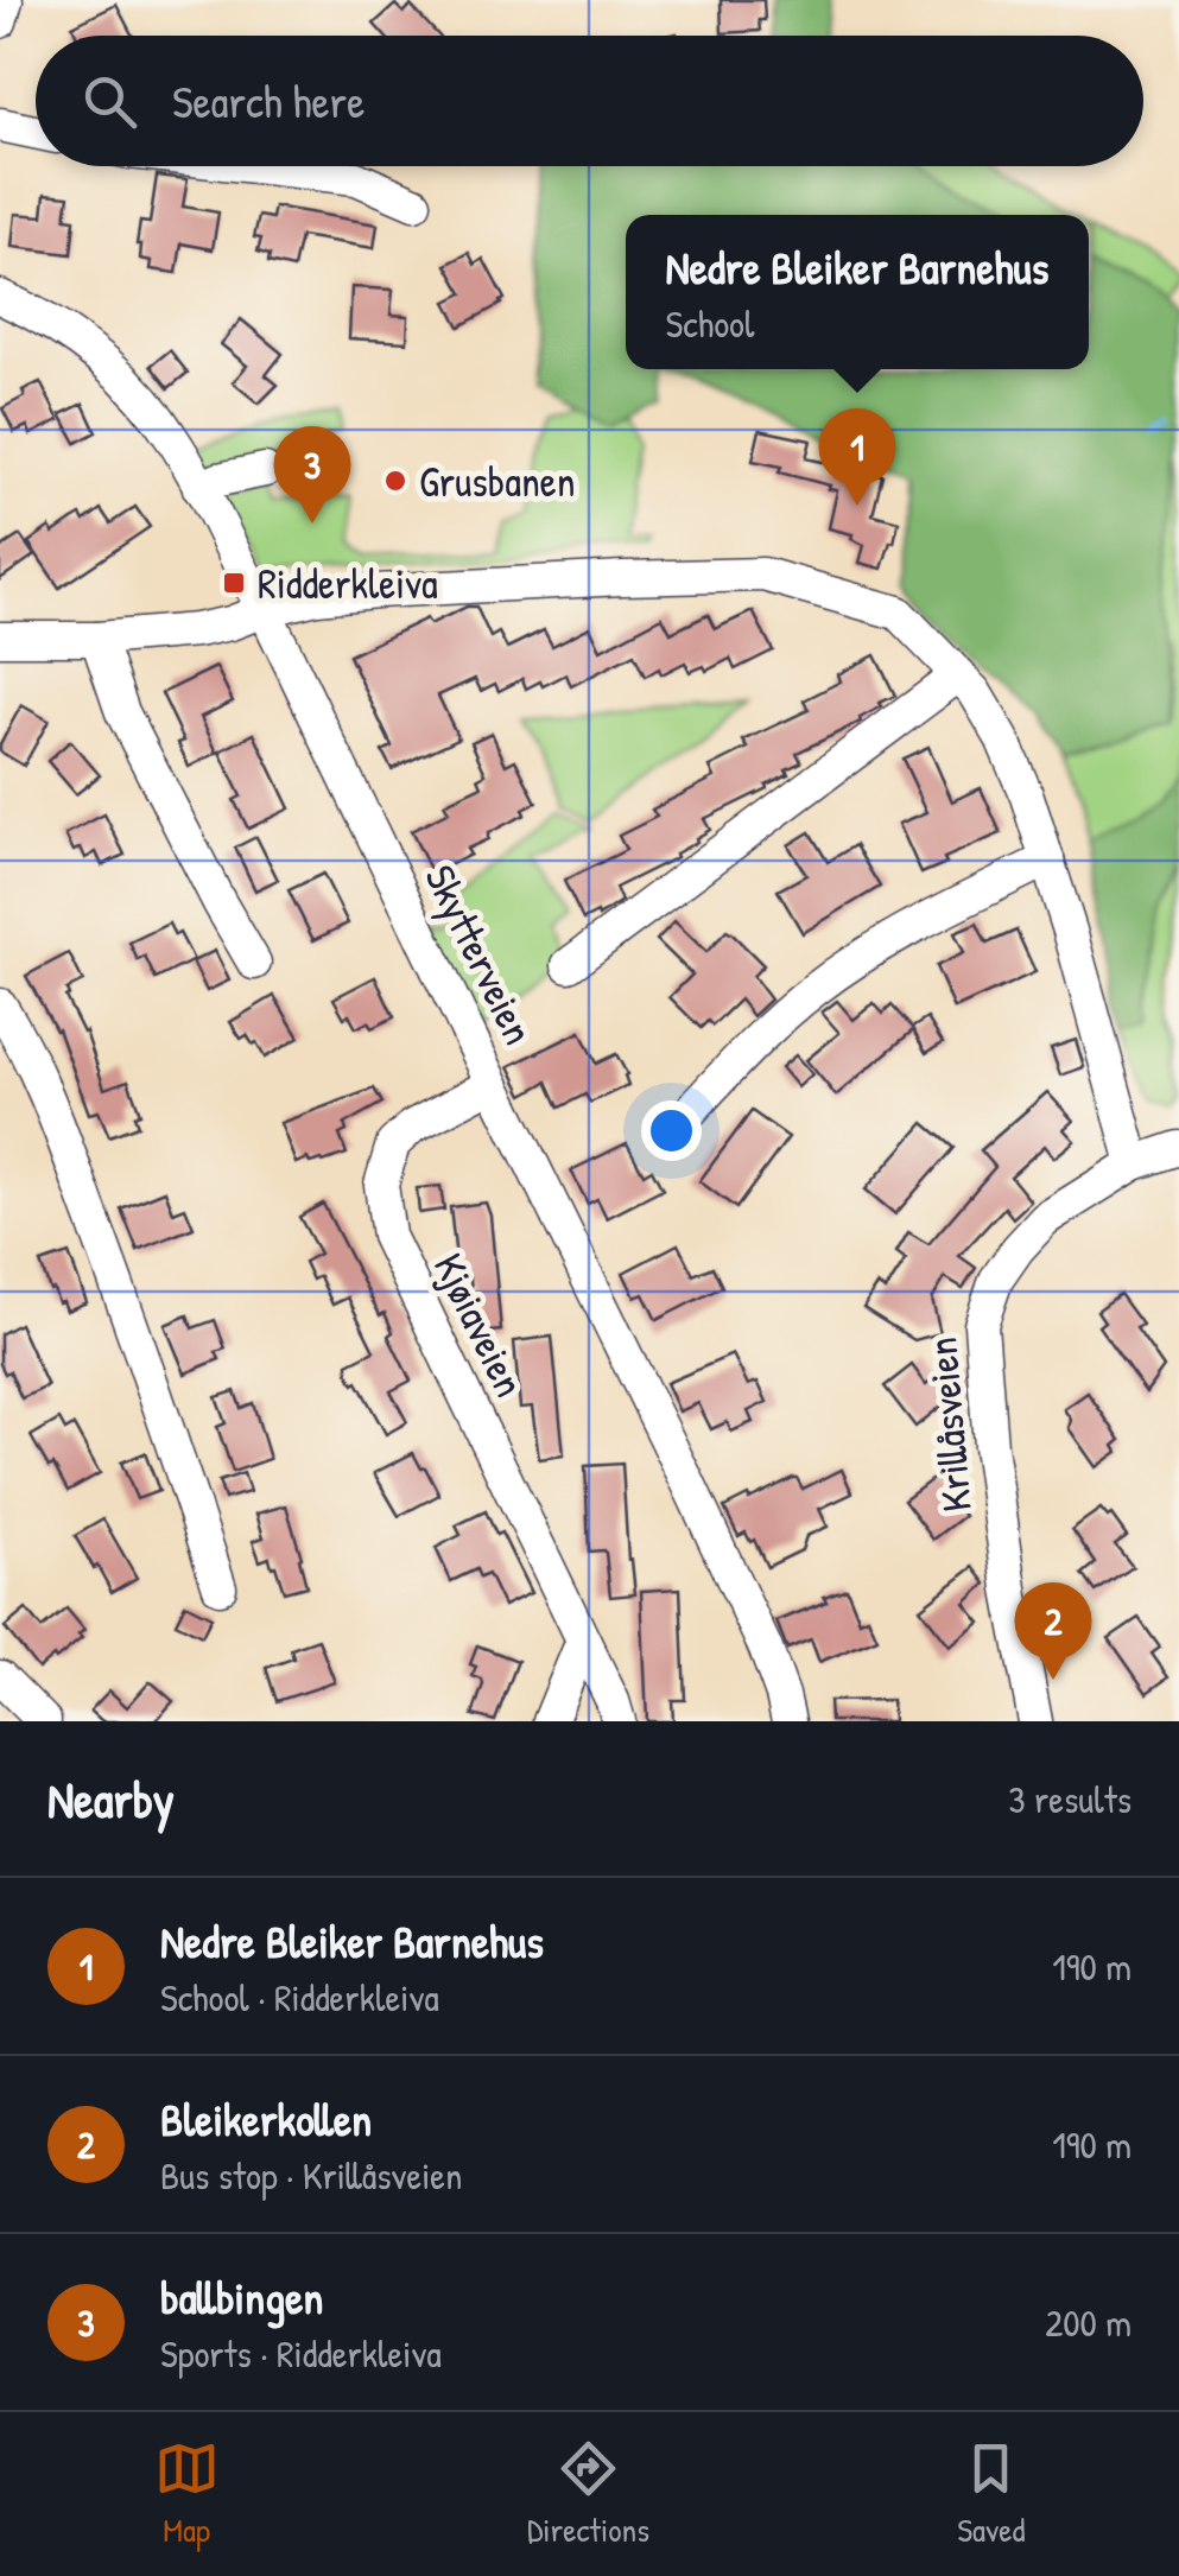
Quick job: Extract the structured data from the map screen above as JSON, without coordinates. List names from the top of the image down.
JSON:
{
  "streets": {
    "street": ["Skytterveien", "Kjøiaveien", "Krillåsveien"]
  },
  "crossings": [
    ["Skytterveien", "Kjøiaveien"]
  ],
  "places": {
    "other": ["Grusbanen"],
    "transit": ["Ridderkleiva"]
  },
  "page": {
    "search": "Search here",
    "popup": ["Nedre Bleiker Barnehus", "School"],
    "pins": ["1", "3", "2"],
    "heading": ["Nearby", "3 results"],
    "list": [
      {
        "mark": "1",
        "name": "Nedre Bleiker Barnehus",
        "note": "School · Ridderkleiva",
        "value": "190 m"
      },
      {
        "mark": "2",
        "name": "Bleikerkollen",
        "note": "Bus stop · Krillåsveien",
        "value": "190 m"
      },
      {
        "mark": "3",
        "name": "ballbingen",
        "note": "Sports · Ridderkleiva",
        "value": "200 m"
      }
    ],
    "nav": ["Map", "Directions", "Saved"]
  }
}
